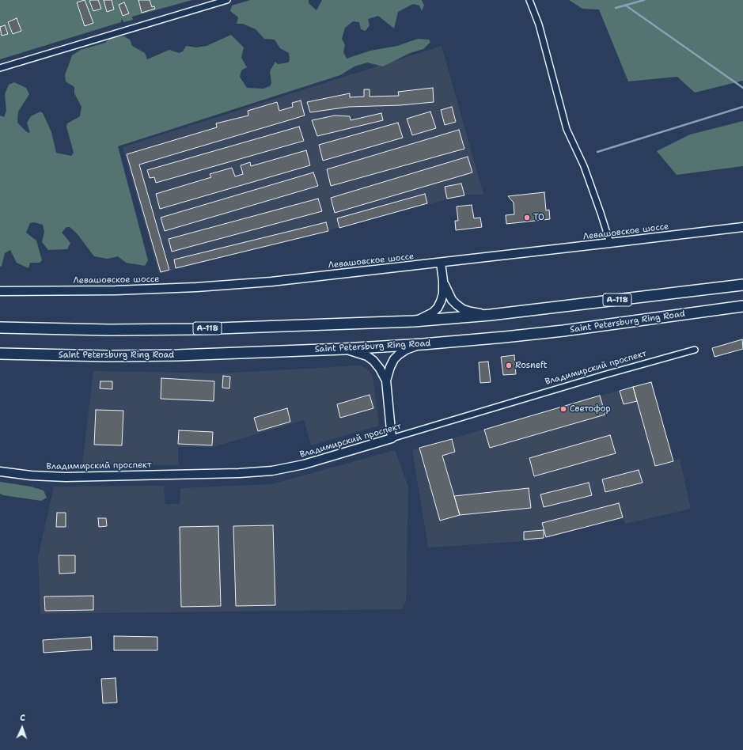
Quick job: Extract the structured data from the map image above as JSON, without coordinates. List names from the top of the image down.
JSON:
{
  "streets": {
    "highway": ["А-118", "Saint Petersburg Ring Road"],
    "main road": ["Левашовское шоссе", "Владимирский проспект"]
  },
  "places": ["ТО", "Rosneft", "Светофор"],
  "north": "top"
}
